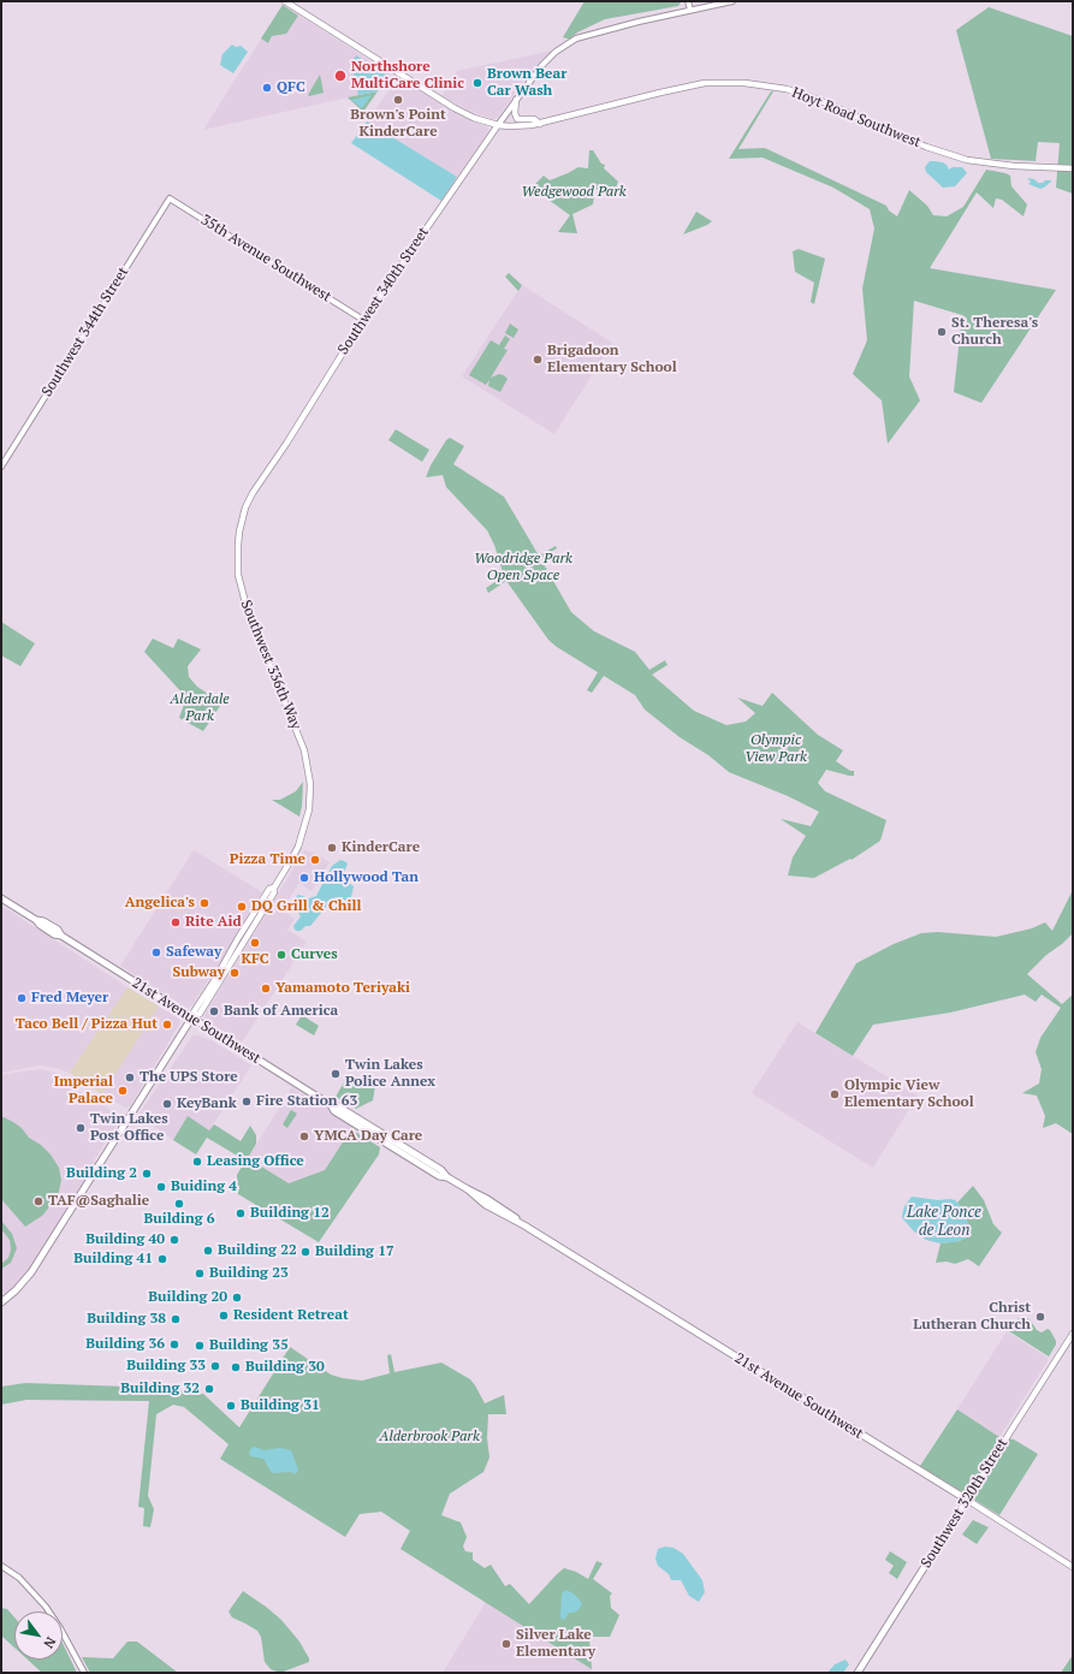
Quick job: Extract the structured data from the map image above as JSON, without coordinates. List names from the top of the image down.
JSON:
{
  "streets": {
    "main road": [
      "Hoyt Road Southwest",
      "Southwest 340th Street",
      "Southwest 336th Way",
      "21st Avenue Southwest",
      "Southwest 320th Street"
    ],
    "street": ["35th Avenue Southwest", "Southwest 344th Street"]
  },
  "crossings": [
    ["Hoyt Road Southwest", "Southwest 340th Street"],
    ["35th Avenue Southwest", "Southwest 340th Street"],
    ["35th Avenue Southwest", "Southwest 344th Street"],
    ["Southwest 340th Street", "Southwest 336th Way"],
    ["21st Avenue Southwest", "Southwest 320th Street"]
  ],
  "water": ["Lake Ponce de Leon"],
  "parks": [
    "Wedgewood Park",
    "Woodridge Park Open Space",
    "Alderdale Park",
    "Olympic View Park",
    "Alderbrook Park"
  ],
  "places": [
    "Northshore MultiCare Clinic",
    "Brown Bear Car Wash",
    "QFC",
    "Brown's Point KinderCare",
    "St. Theresa's Church",
    "Brigadoon Elementary School",
    "KinderCare",
    "Pizza Time",
    "Hollywood Tan",
    "Angelica's",
    "DQ Grill & Chill",
    "Rite Aid",
    "KFC",
    "Safeway",
    "Curves",
    "Subway",
    "Yamamoto Teriyaki",
    "Fred Meyer",
    "Bank of America",
    "Taco Bell / Pizza Hut",
    "Twin Lakes Police Annex",
    "The UPS Store",
    "Imperial Palace",
    "Olympic View Elementary School",
    "Fire Station 63",
    "KeyBank",
    "Twin Lakes Post Office",
    "YMCA Day Care",
    "Leasing Office",
    "Building 2",
    "Buiding 4",
    "TAF@Saghalie",
    "Building 6",
    "Building 12",
    "Building 40",
    "Building 22",
    "Building 17",
    "Building 41",
    "Building 23",
    "Building 20",
    "Resident Retreat",
    "Christ Lutheran Church",
    "Building 38",
    "Building 36",
    "Building 35",
    "Building 33",
    "Building 30",
    "Building 32",
    "Building 31",
    "Silver Lake Elementary"
  ],
  "north": "bottom right"
}
